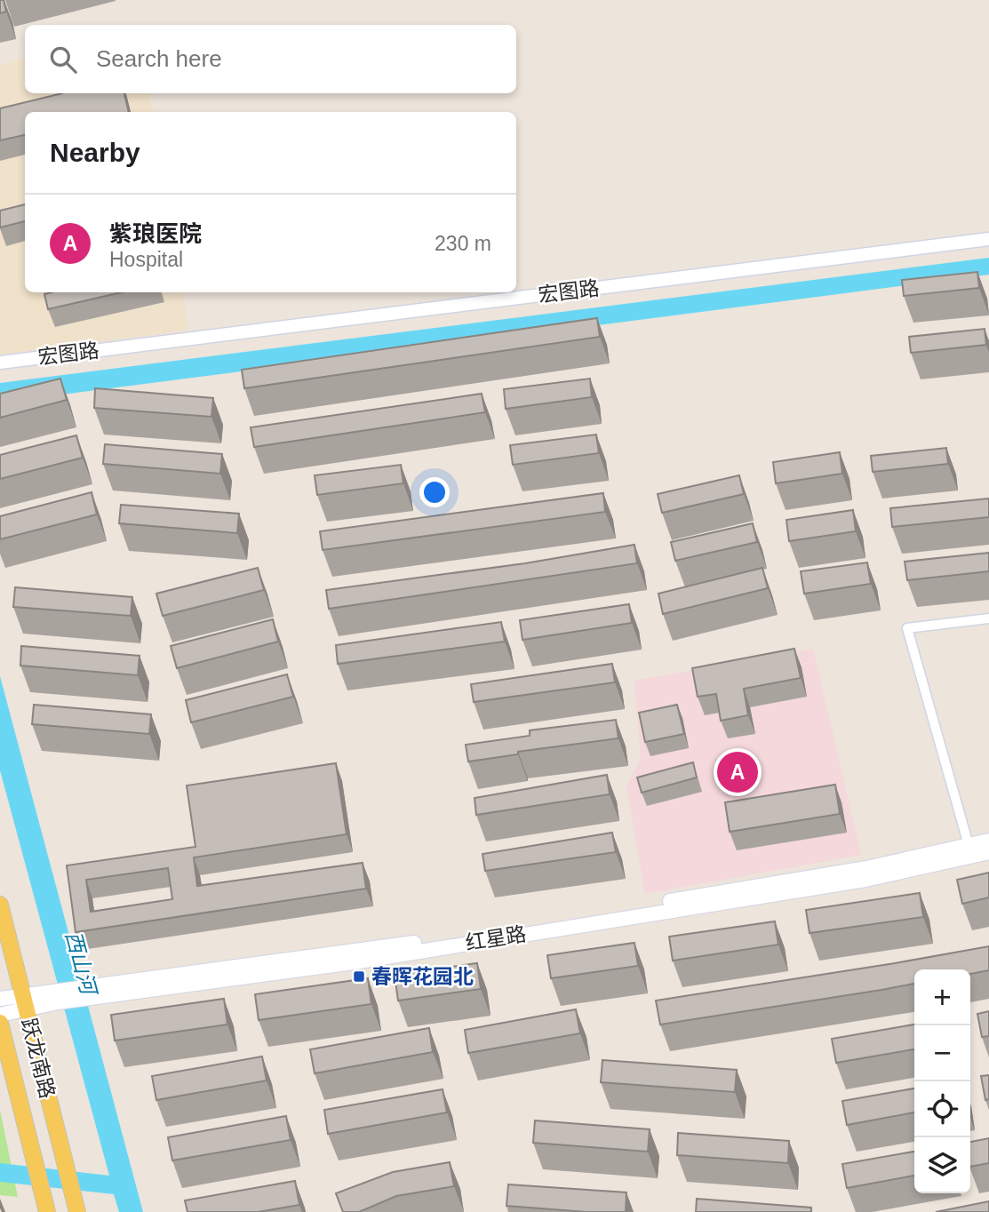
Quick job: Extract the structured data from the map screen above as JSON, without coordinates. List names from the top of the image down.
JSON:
{
  "streets": {
    "main road": ["红星路", "跃龙南路"],
    "street": ["宏图路"]
  },
  "crossings": [
    ["红星路", "跃龙南路"]
  ],
  "water": ["西山河"],
  "places": {
    "transit": ["春晖花园北"]
  },
  "page": {
    "search": "Search here",
    "heading": "Nearby",
    "list": [
      {
        "mark": "A",
        "name": "紫琅医院",
        "note": "Hospital",
        "value": "230 m"
      }
    ],
    "pins": "A",
    "map_buttons": ["+", "−"]
  }
}
